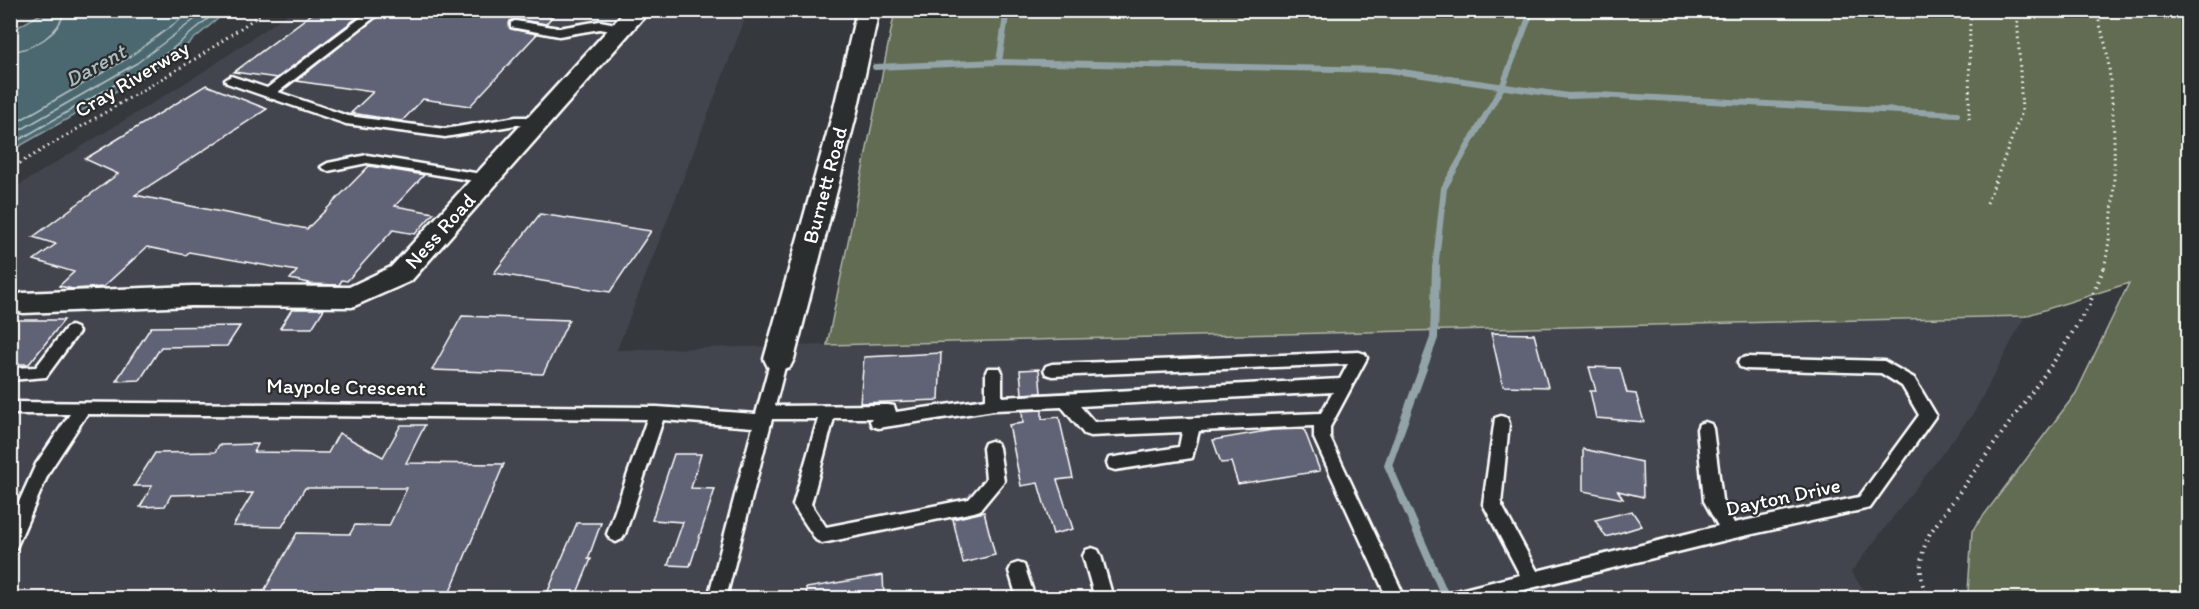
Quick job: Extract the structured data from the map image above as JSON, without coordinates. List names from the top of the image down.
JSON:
{
  "streets": {
    "street": ["Burnett Road", "Ness Road"],
    "lane": ["Maypole Crescent", "Dayton Drive"],
    "path": ["Cray Riverway"]
  },
  "water": ["Darent"]
}
